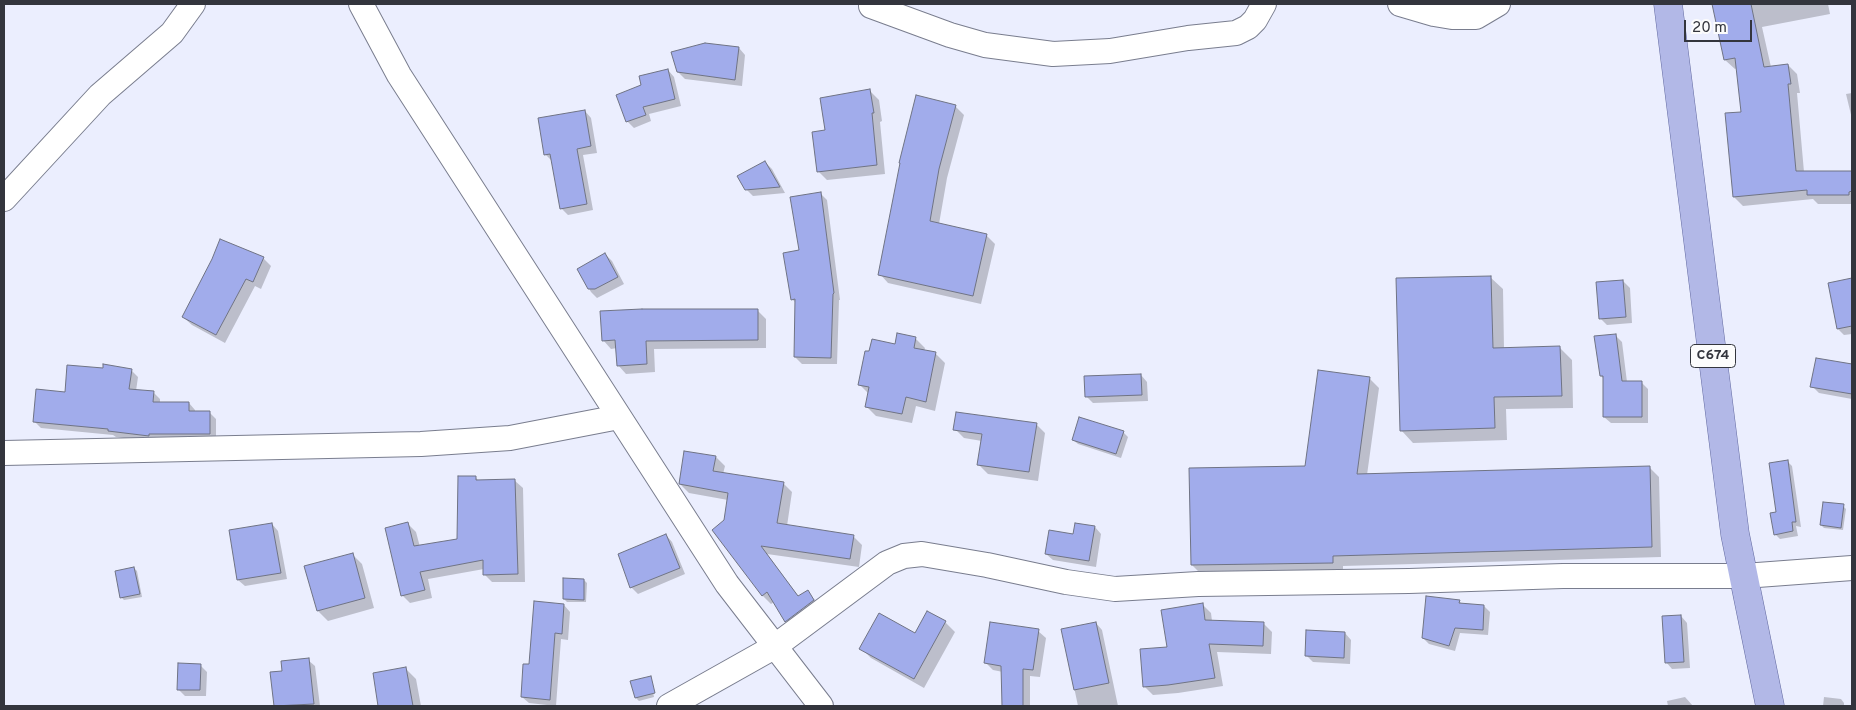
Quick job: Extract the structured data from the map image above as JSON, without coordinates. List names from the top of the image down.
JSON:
{
  "streets": {
    "main road": ["C674"]
  },
  "scale_bar": "20 m"
}
